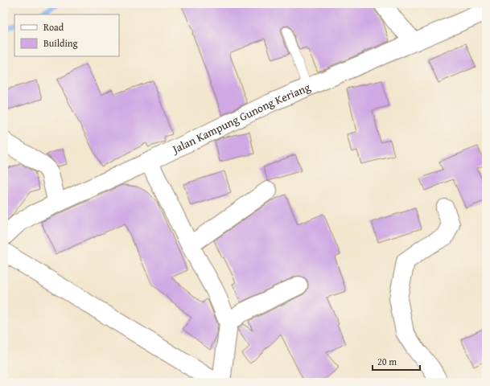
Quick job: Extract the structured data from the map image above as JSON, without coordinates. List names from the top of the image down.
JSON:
{
  "streets": {
    "street": ["Jalan Kampung Gunong Keriang"]
  },
  "legend": ["Road", "Building"],
  "scale_bar": "20 m"
}
